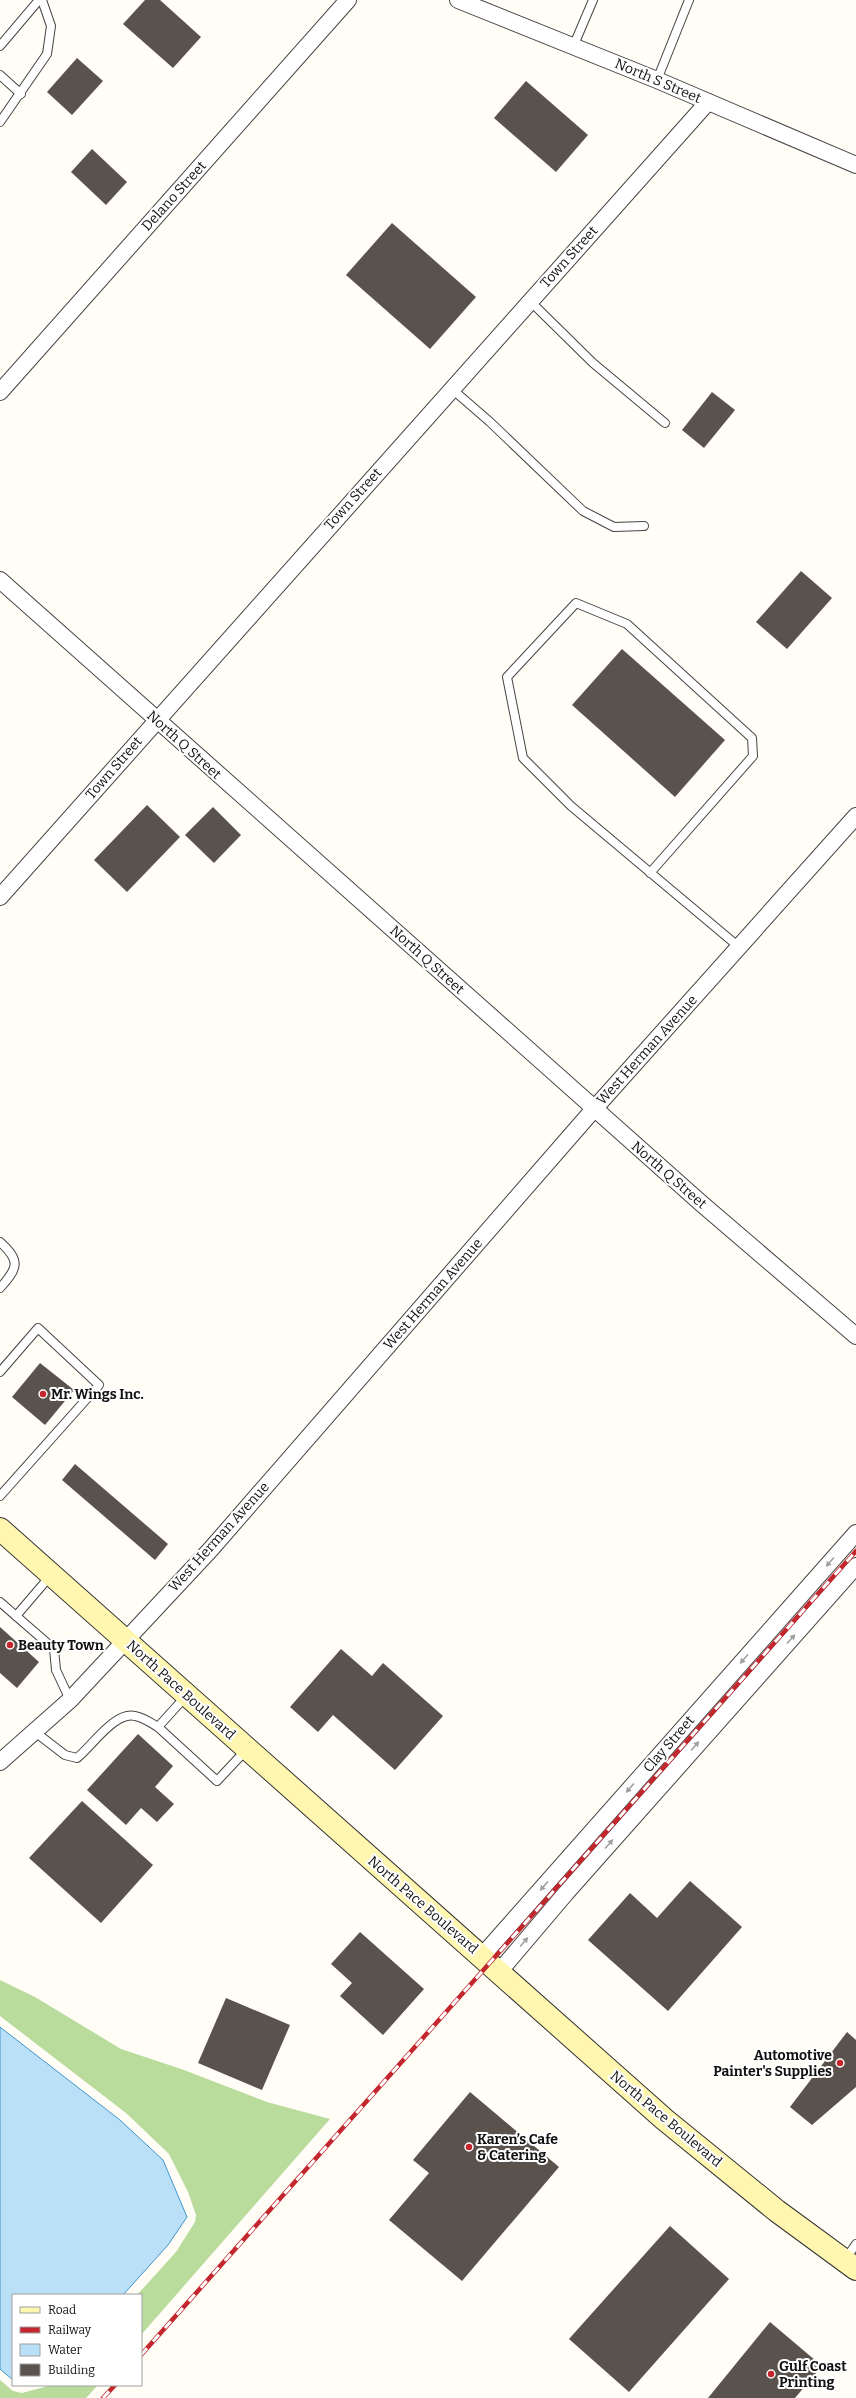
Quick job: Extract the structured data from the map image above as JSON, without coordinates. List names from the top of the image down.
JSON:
{
  "streets": {
    "main road": ["North Pace Boulevard"],
    "street": [
      "North S Street",
      "Delano Street",
      "Town Street",
      "North Q Street",
      "West Herman Avenue",
      "Clay Street"
    ]
  },
  "crossings": [
    ["North S Street", "Town Street"],
    ["Town Street", "North Q Street"],
    ["North Q Street", "West Herman Avenue"],
    ["West Herman Avenue", "North Pace Boulevard"],
    ["North Pace Boulevard", "Clay Street"]
  ],
  "places": [
    "Mr. Wings Inc.",
    "Beauty Town",
    "Automotive Painter's Supplies",
    "Karen’s Cafe & Catering",
    "Gulf Coast Printing"
  ],
  "legend": [
    "Road",
    "Railway",
    "Water",
    "Building"
  ]
}
